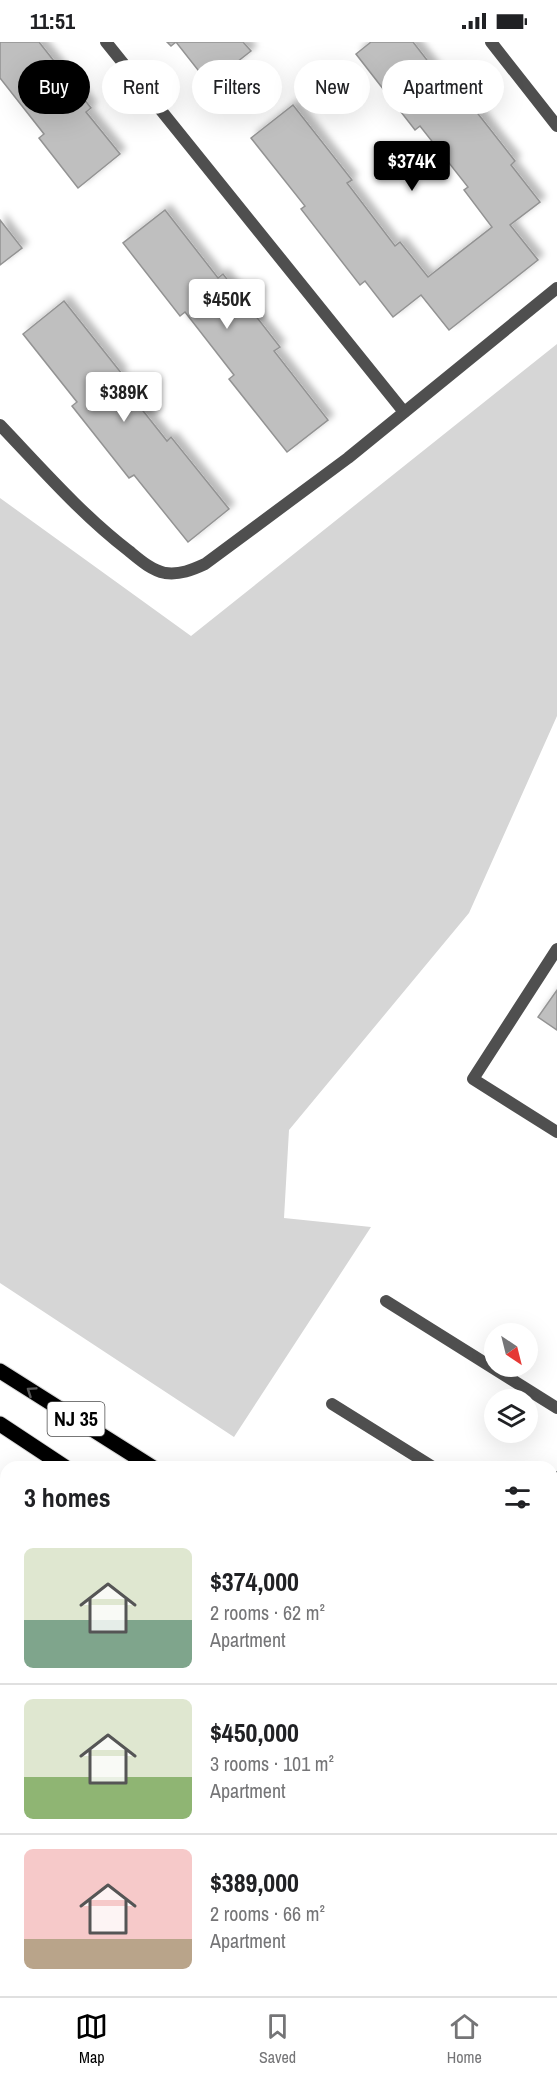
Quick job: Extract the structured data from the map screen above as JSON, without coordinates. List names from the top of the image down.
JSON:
{
  "streets": {
    "main road": ["NJ 35"]
  },
  "north": "bottom right",
  "page": {
    "status": "11:51",
    "chip": [
      "Buy",
      "Rent",
      "Filters",
      "New",
      "Apartment"
    ],
    "price": ["$374K", "$450K", "$389K"],
    "heading": "3 homes",
    "list": [
      {
        "name": "$374,000",
        "note": "2 rooms · 62 m² · Apartment"
      },
      {
        "name": "$450,000",
        "note": "3 rooms · 101 m² · Apartment"
      },
      {
        "name": "$389,000",
        "note": "2 rooms · 66 m² · Apartment"
      }
    ],
    "tabs": ["Map", "Saved", "Home"]
  }
}
